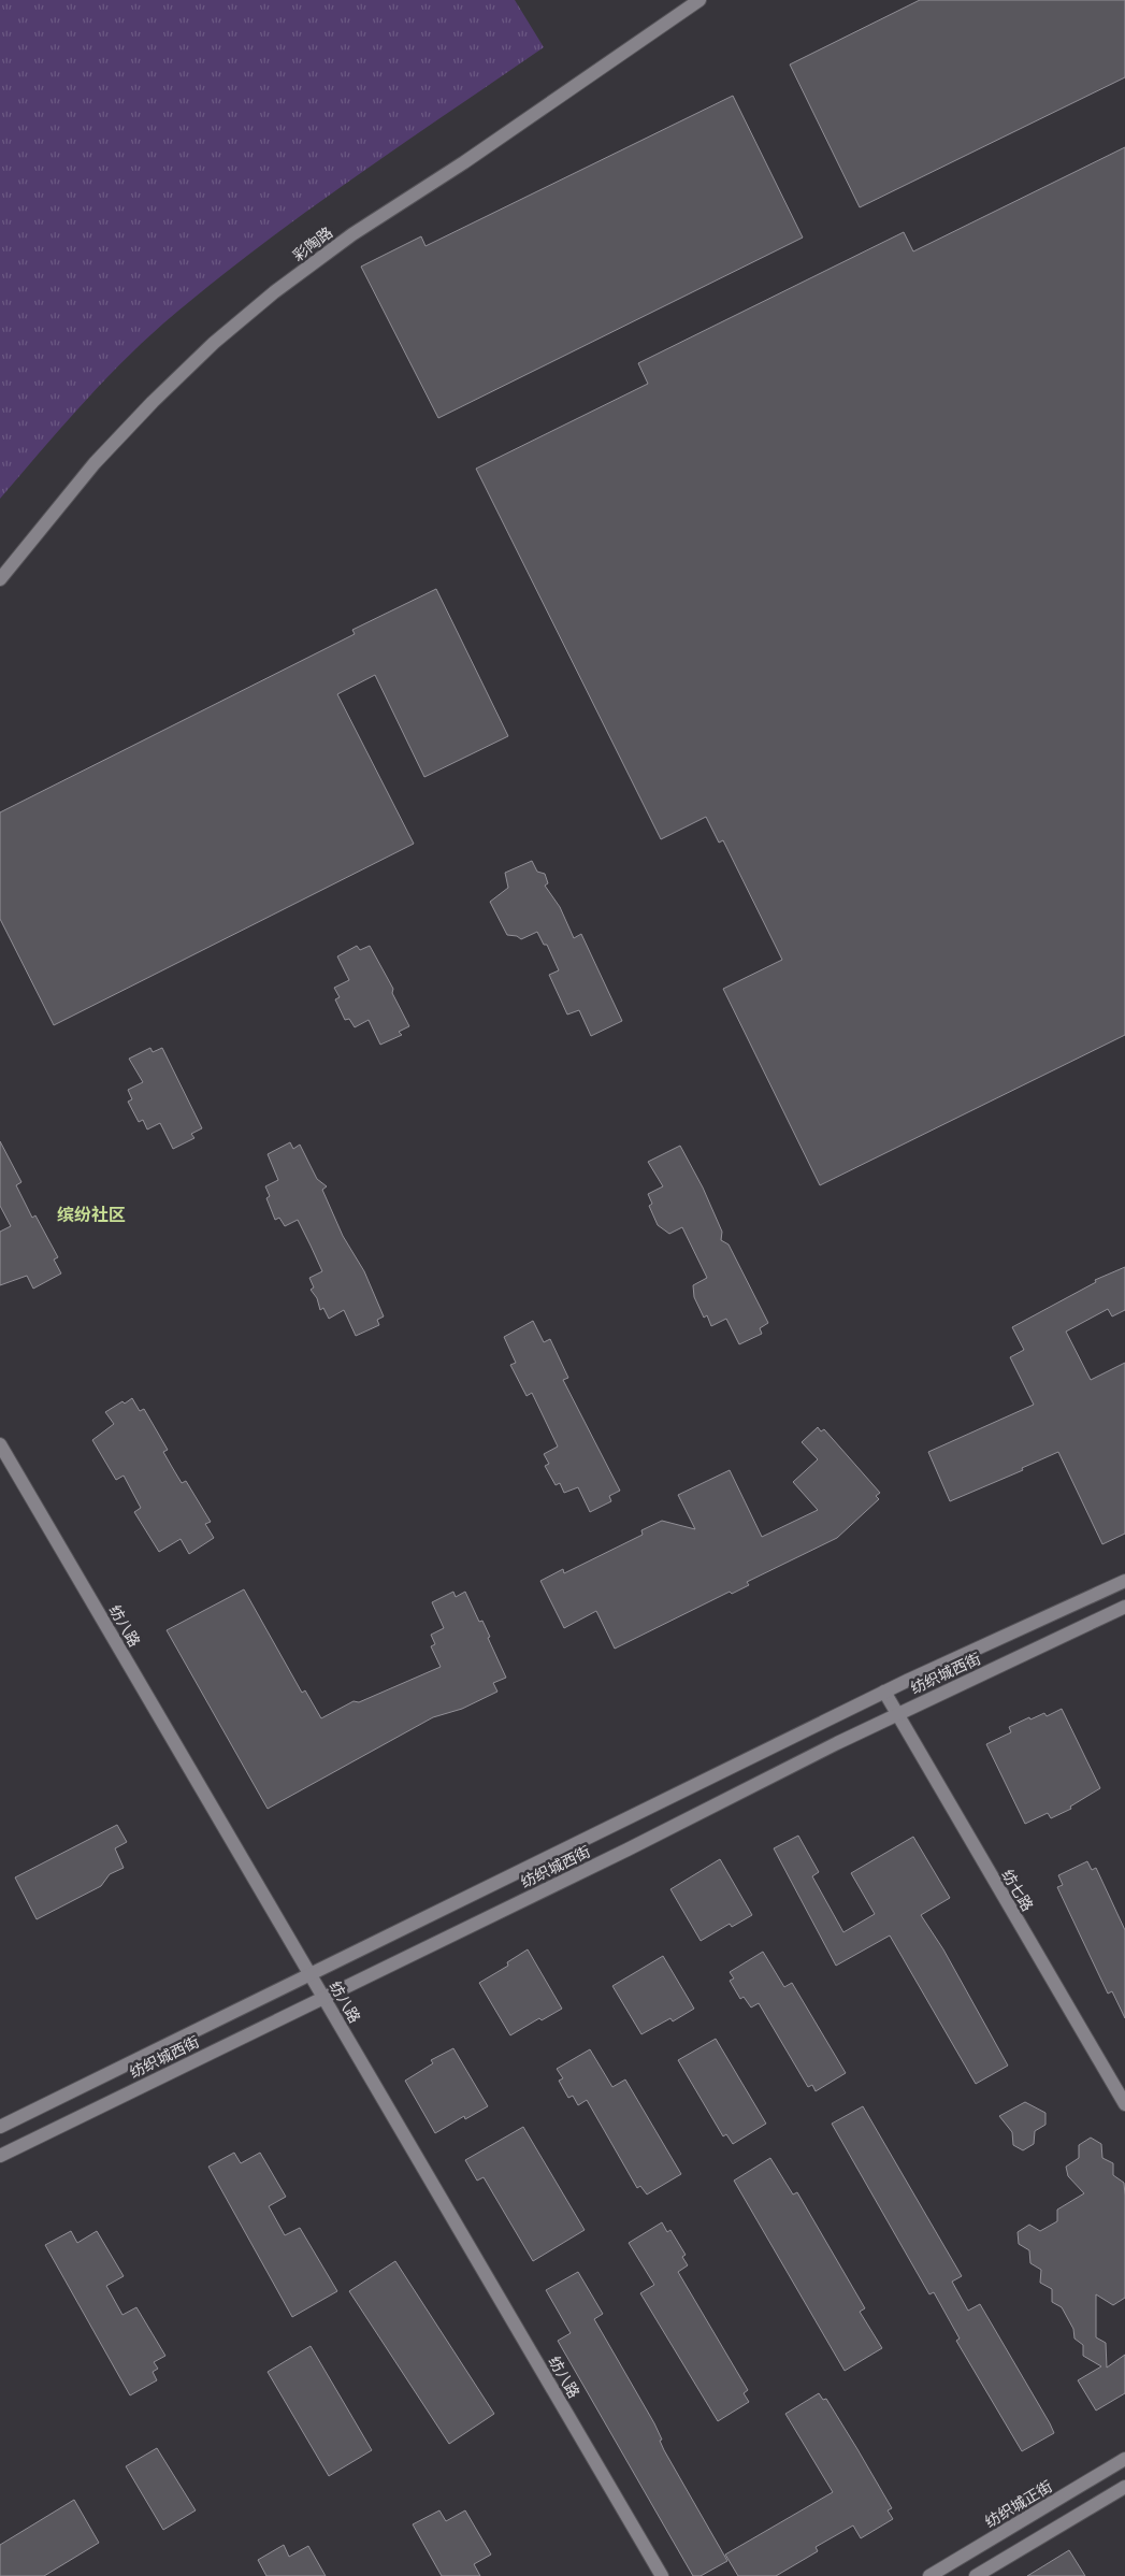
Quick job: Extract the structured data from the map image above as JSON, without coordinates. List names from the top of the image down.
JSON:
{
  "streets": {
    "street": [
      "彩陶路",
      "纺八路",
      "纺织城西街",
      "纺七路",
      "纺织城正街"
    ]
  },
  "crossings": [
    ["纺八路", "纺织城西街"],
    ["纺织城西街", "纺七路"]
  ],
  "districts": ["缤纷社区"]
}
